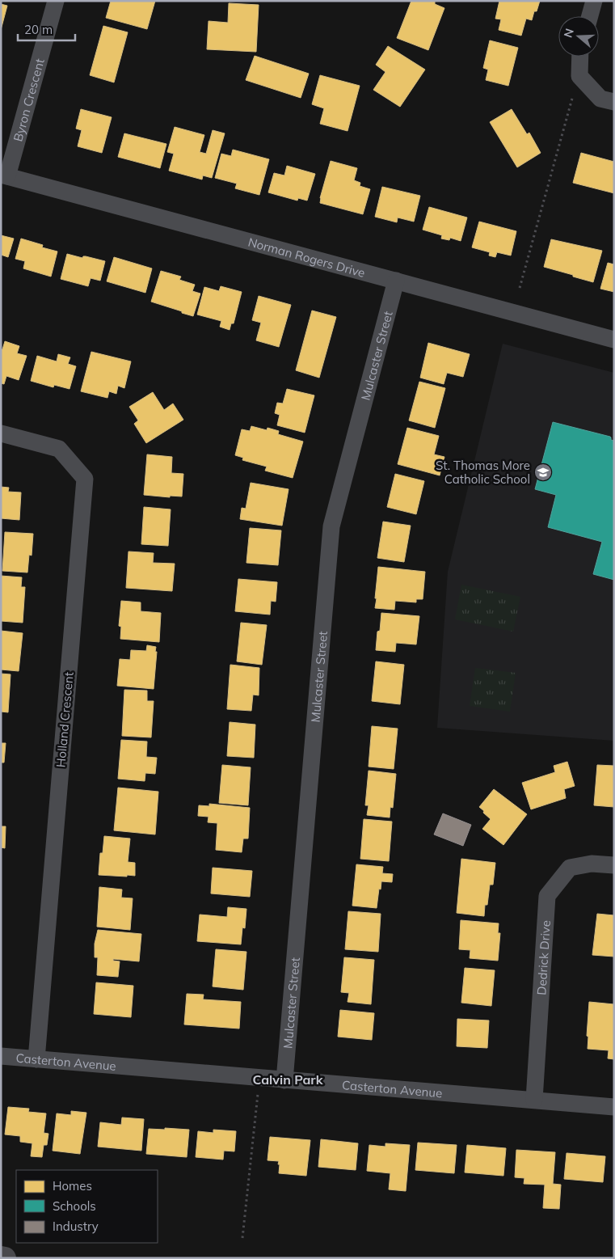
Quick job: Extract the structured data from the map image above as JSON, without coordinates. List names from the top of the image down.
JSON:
{
  "streets": {
    "street": [
      "Byron Crescent",
      "Norman Rogers Drive",
      "Mulcaster Street",
      "Holland Crescent",
      "Dedrick Drive",
      "Casterton Avenue"
    ]
  },
  "crossings": [
    ["Byron Crescent", "Norman Rogers Drive"],
    ["Norman Rogers Drive", "Mulcaster Street"],
    ["Mulcaster Street", "Casterton Avenue"],
    ["Holland Crescent", "Casterton Avenue"],
    ["Dedrick Drive", "Casterton Avenue"]
  ],
  "districts": ["Calvin Park"],
  "places": {
    "school or university": ["St. Thomas More Catholic School"]
  },
  "legend": ["Homes", "Schools", "Industry"],
  "scale_bar": "20 m",
  "north": "left"
}
